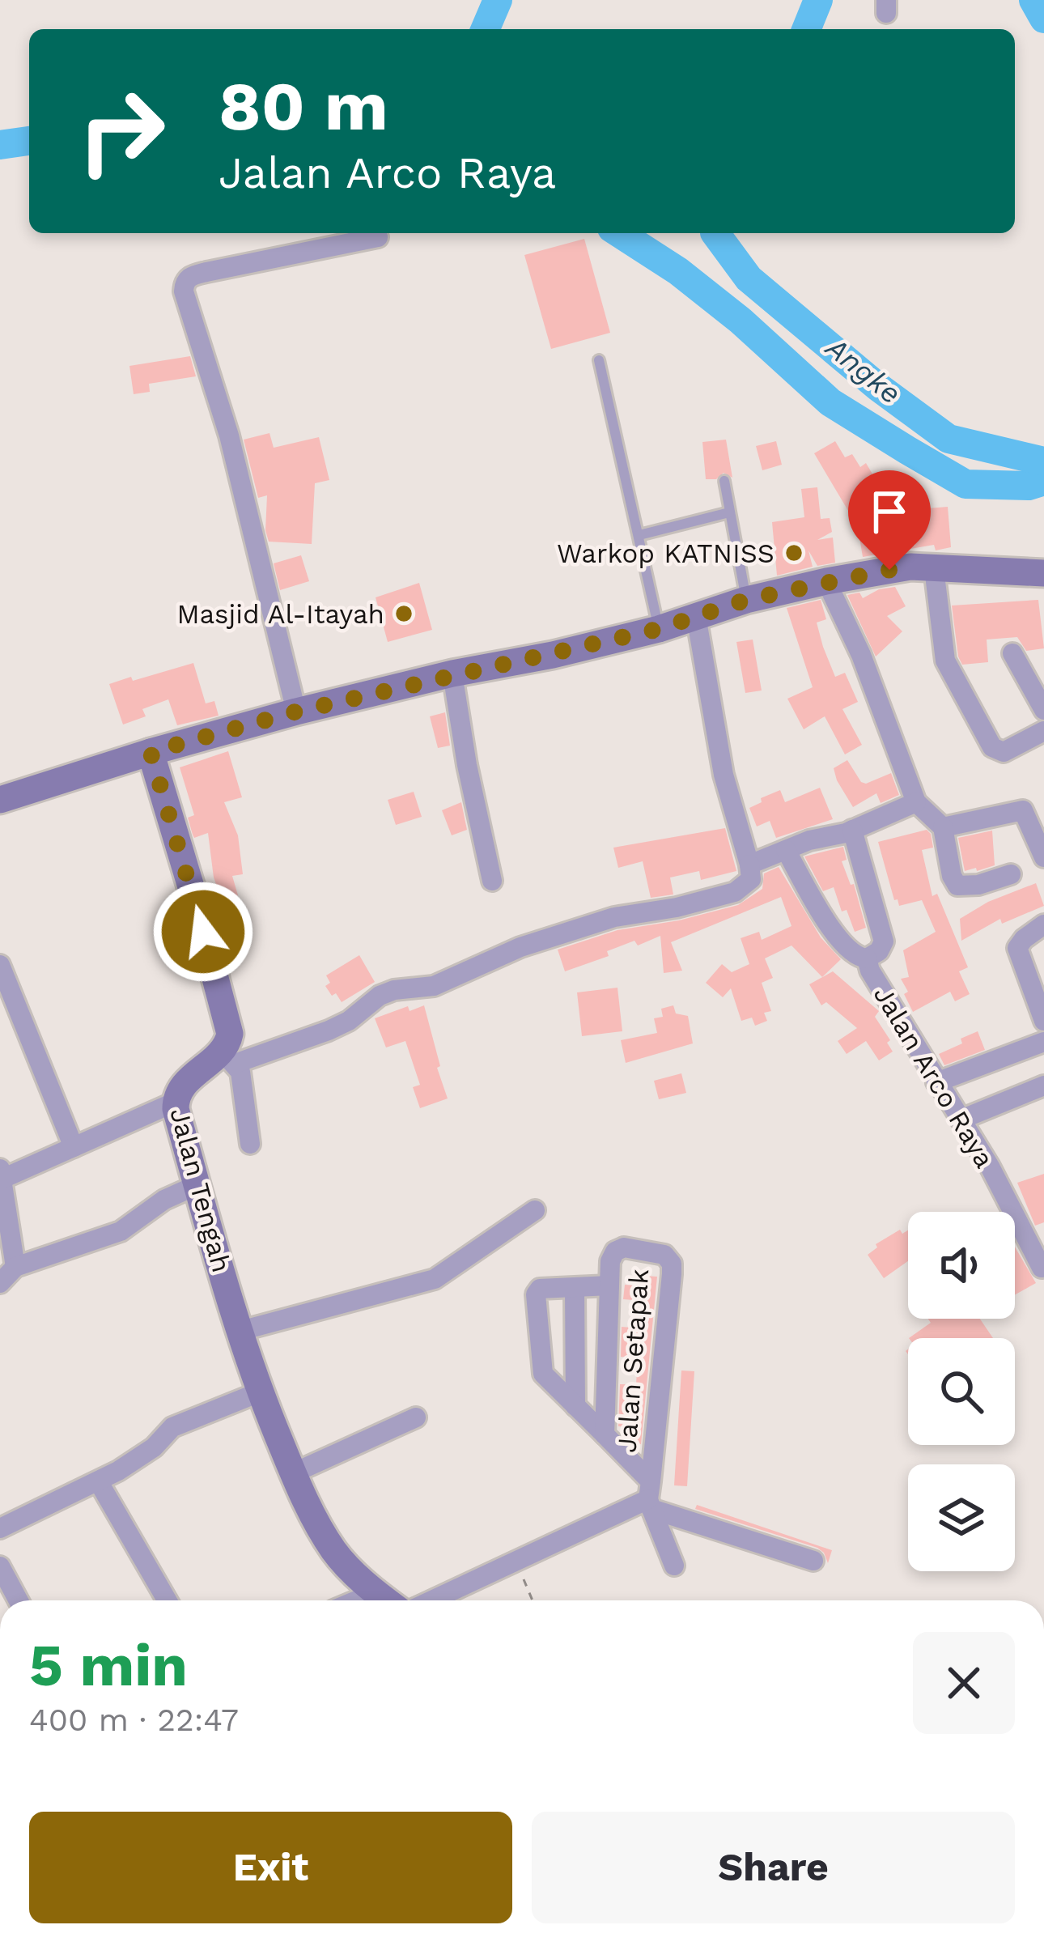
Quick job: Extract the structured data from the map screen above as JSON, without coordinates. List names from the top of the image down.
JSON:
{
  "streets": {
    "main road": ["Jalan Tengah"],
    "street": ["Jalan Arco Raya", "Jalan Setapak"]
  },
  "water": ["Angke"],
  "places": ["Warkop KATNISS", "Masjid Al-Itayah"],
  "page": {
    "turn": ["80 m", "Jalan Arco Raya"],
    "heading": ["5 min", "400 m · 22:47"],
    "buttons": ["Exit", "Share"]
  }
}
